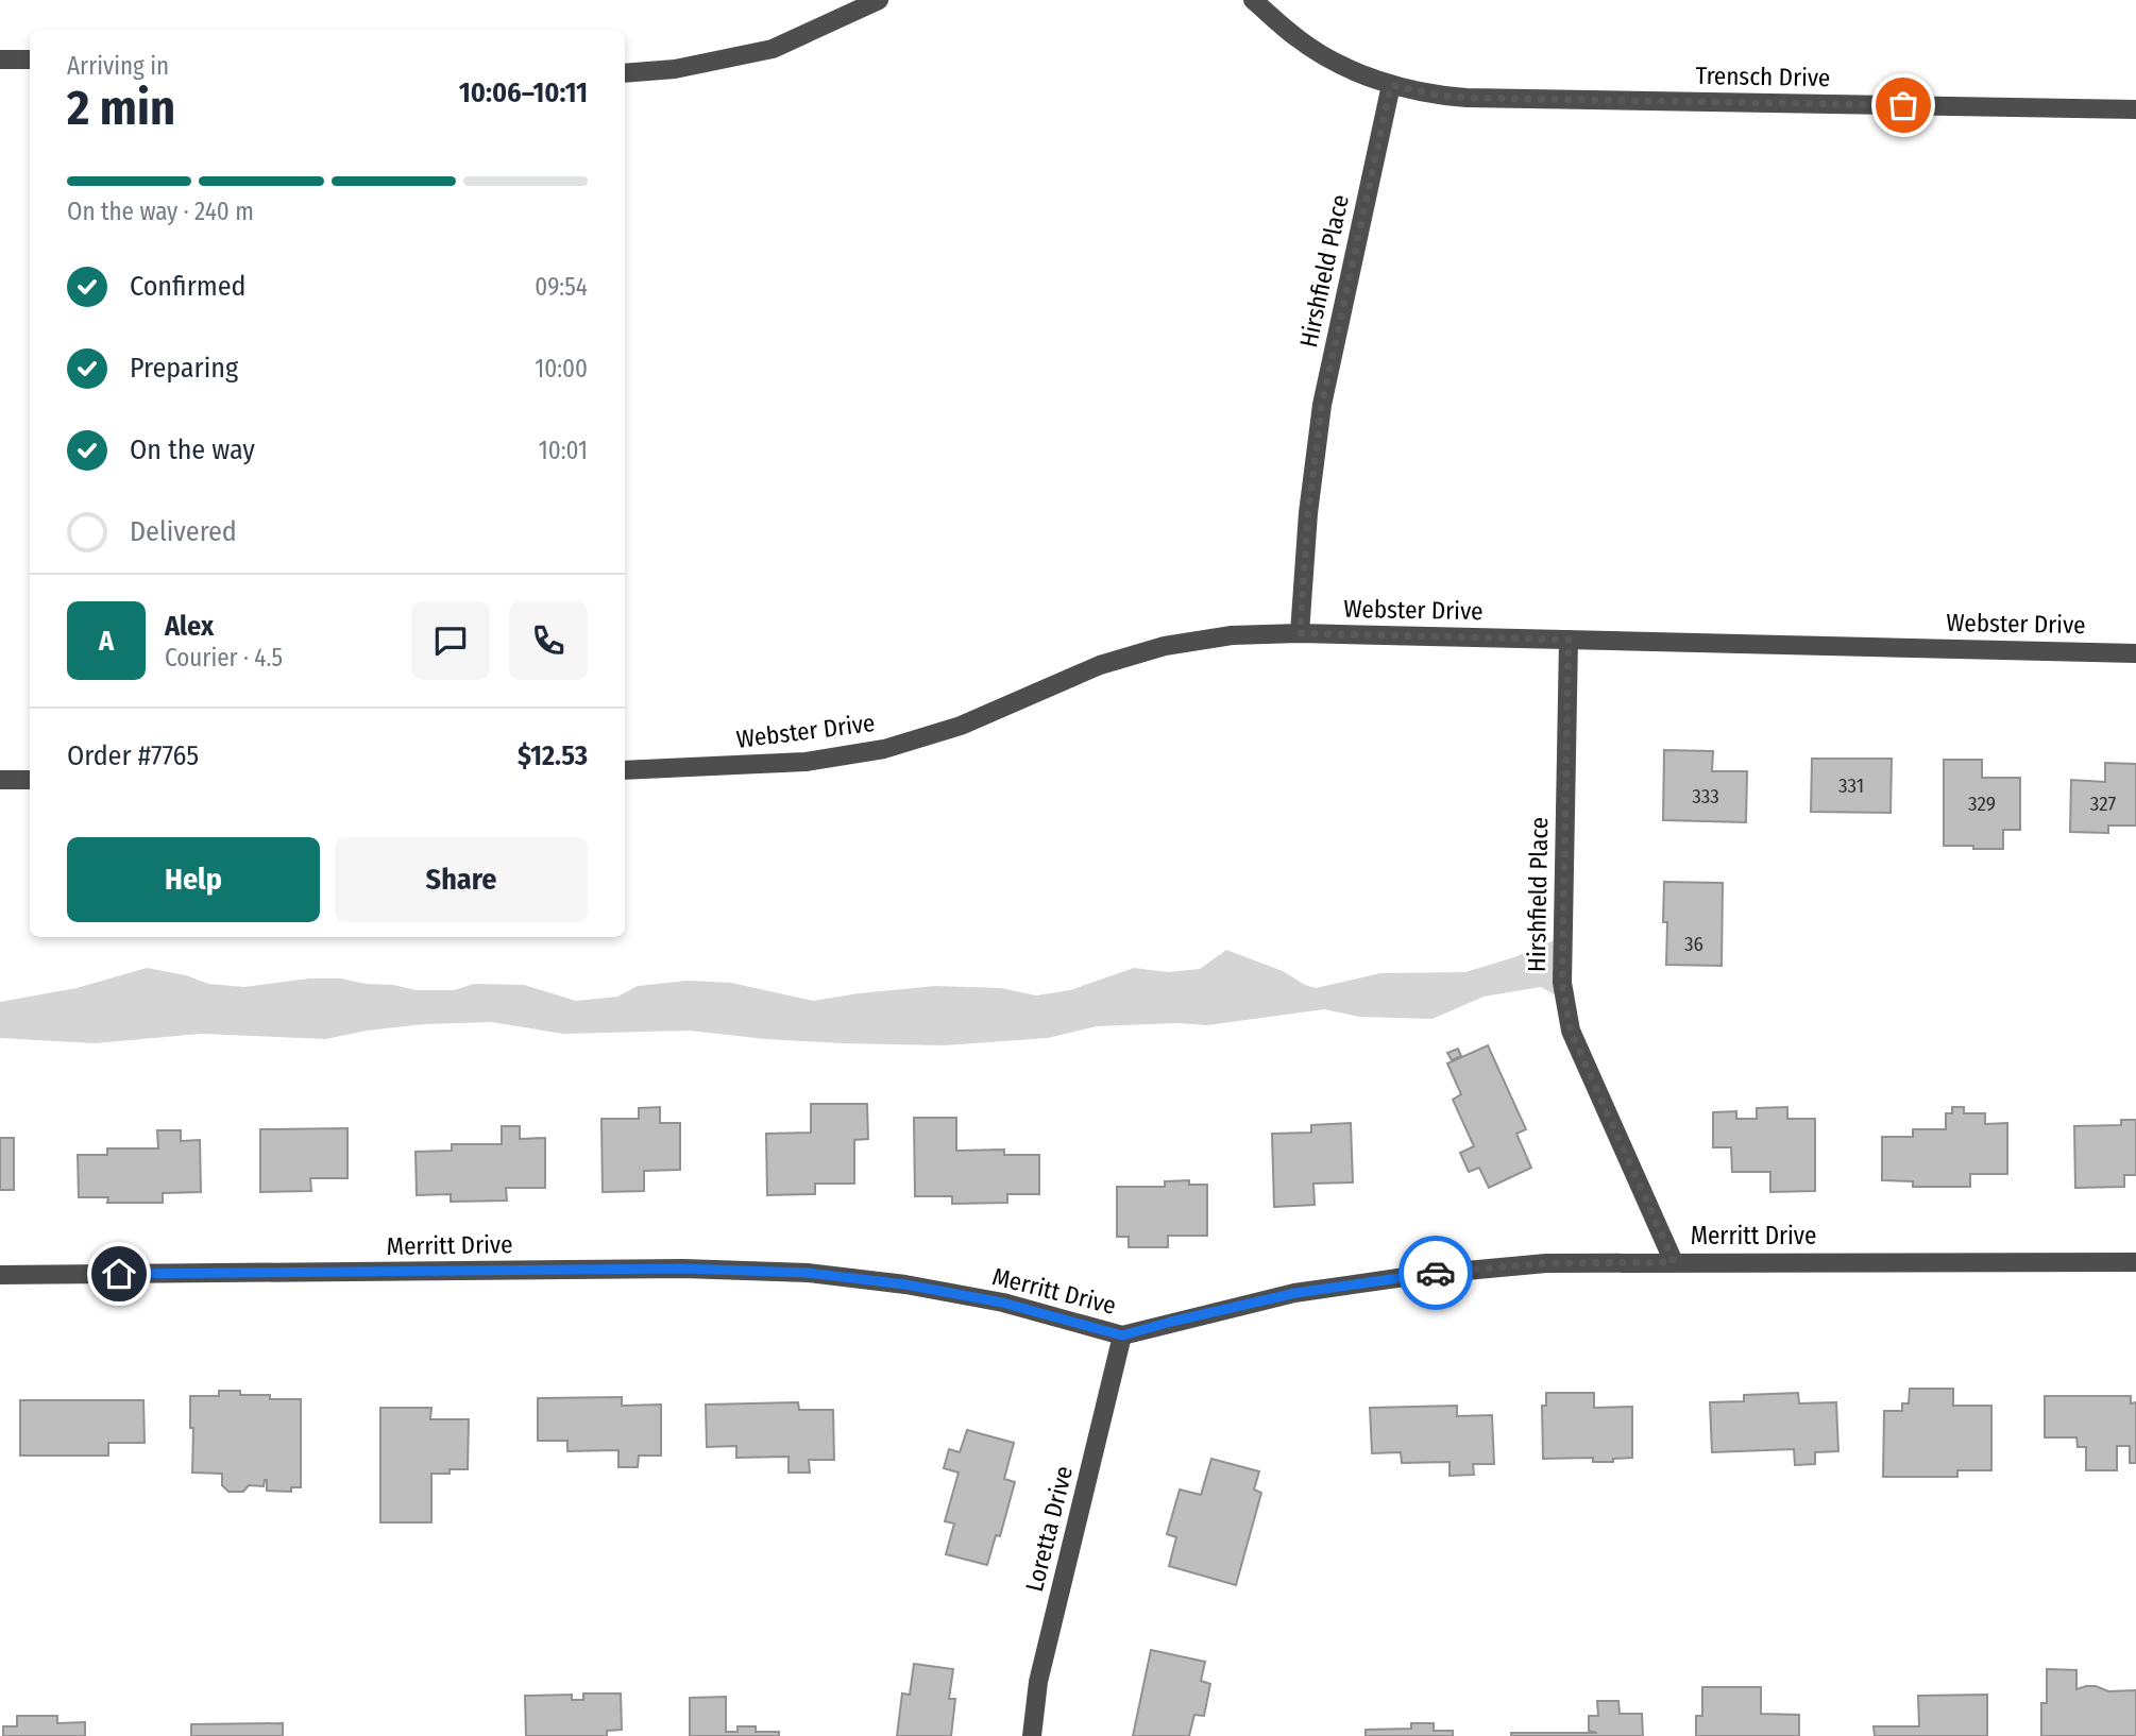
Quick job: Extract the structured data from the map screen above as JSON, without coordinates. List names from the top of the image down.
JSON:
{
  "streets": {
    "street": [
      "Trensch Drive",
      "Hirshfield Place",
      "Webster Drive",
      "Merritt Drive",
      "Loretta Drive"
    ]
  },
  "crossings": [
    ["Trensch Drive", "Hirshfield Place"],
    ["Hirshfield Place", "Webster Drive"],
    ["Hirshfield Place", "Merritt Drive"],
    ["Merritt Drive", "Loretta Drive"]
  ],
  "house_numbers": [
    "331",
    "333",
    "329",
    "327",
    "36"
  ],
  "page": {
    "heading": ["2 min", "Arriving in", "10:06–10:11"],
    "panel": [
      "Alex",
      "Courier · 4.5",
      "Order #7765",
      "$12.53"
    ],
    "bar": "On the way · 240 m",
    "list": [
      ["Confirmed", "09:54"],
      ["Preparing", "10:00"],
      ["On the way", "10:01"],
      "Delivered"
    ],
    "round": "A",
    "buttons": ["Help", "Share"]
  }
}
